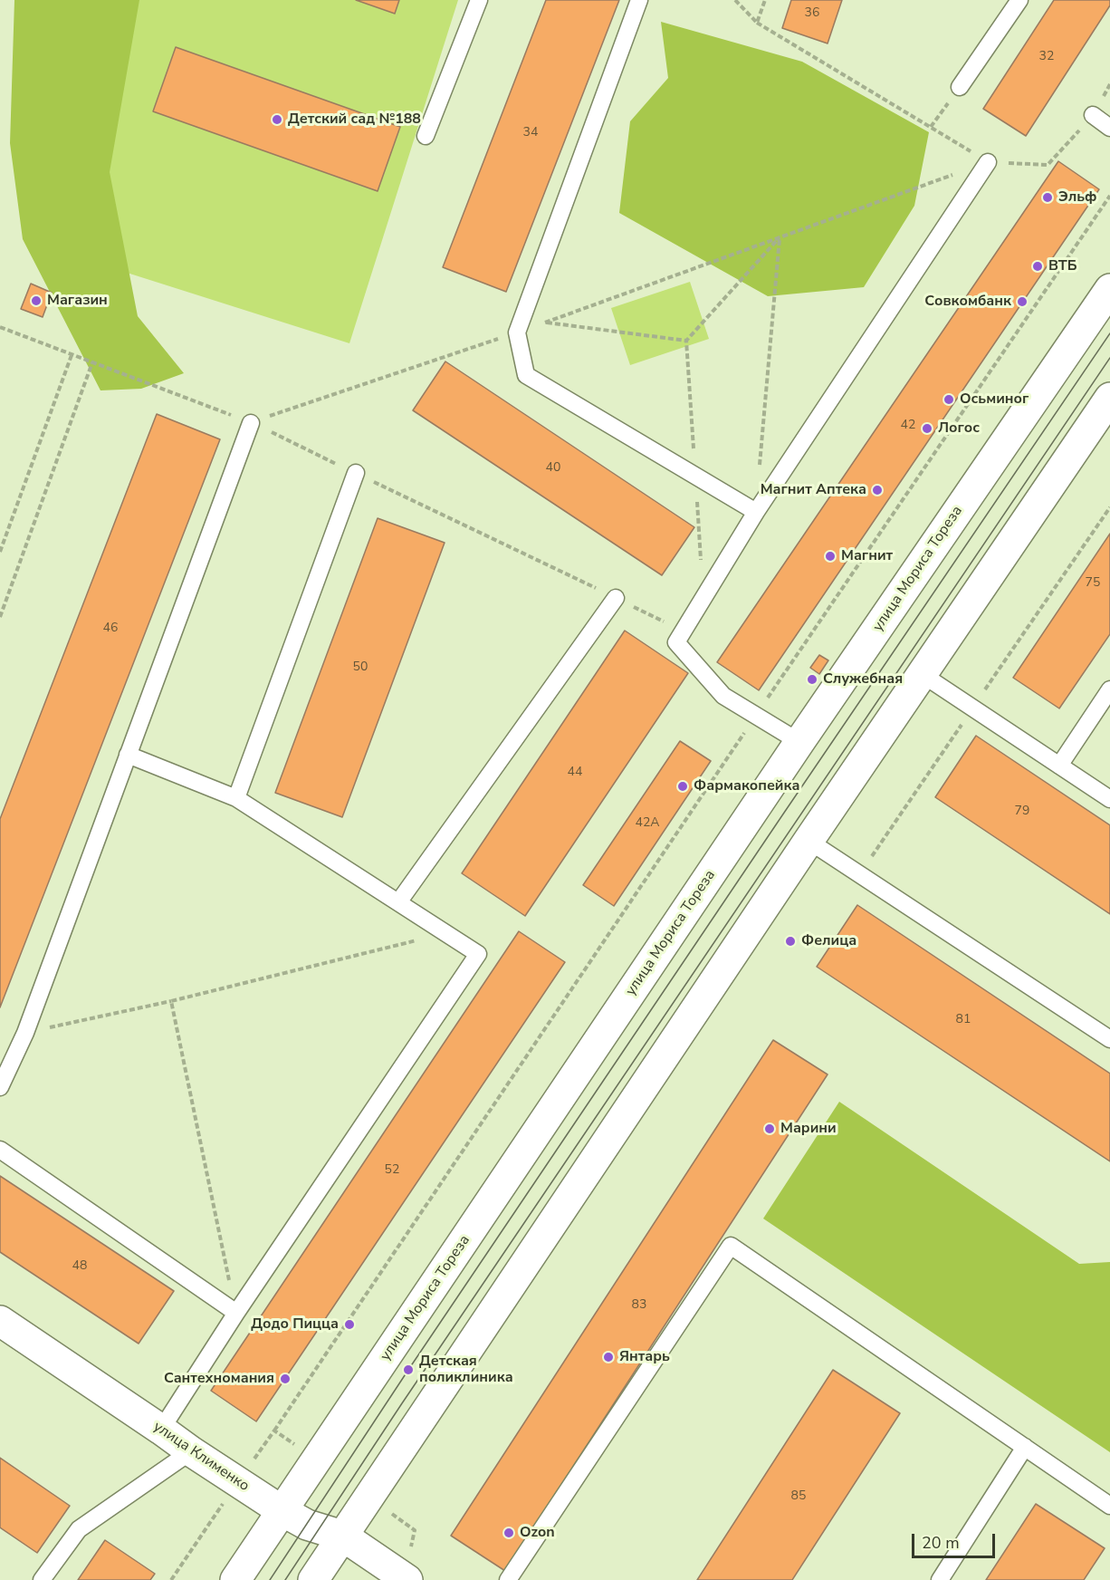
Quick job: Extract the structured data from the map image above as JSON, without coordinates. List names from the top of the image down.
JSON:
{
  "streets": {
    "street": ["улица Мориса Тореза", "улица Клименко"]
  },
  "crossings": [
    ["улица Мориса Тореза", "улица Клименко"]
  ],
  "places": [
    "Детский сад №188",
    "Эльф",
    "ВТБ",
    "Магазин",
    "Совкомбанк",
    "Осьминог",
    "Логос",
    "Магнит Аптека",
    "Магнит",
    "Служебная",
    "Фармакопейка",
    "Фелица",
    "Марини",
    "Додо Пицца",
    "Янтарь",
    "Детская поликлиника",
    "Сантехномания",
    "Ozon"
  ],
  "house_numbers": [
    "36",
    "32",
    "34",
    "42",
    "40",
    "75",
    "46",
    "50",
    "44",
    "79",
    "42А",
    "81",
    "52",
    "48",
    "83",
    "85"
  ],
  "scale_bar": "20 m"
}
